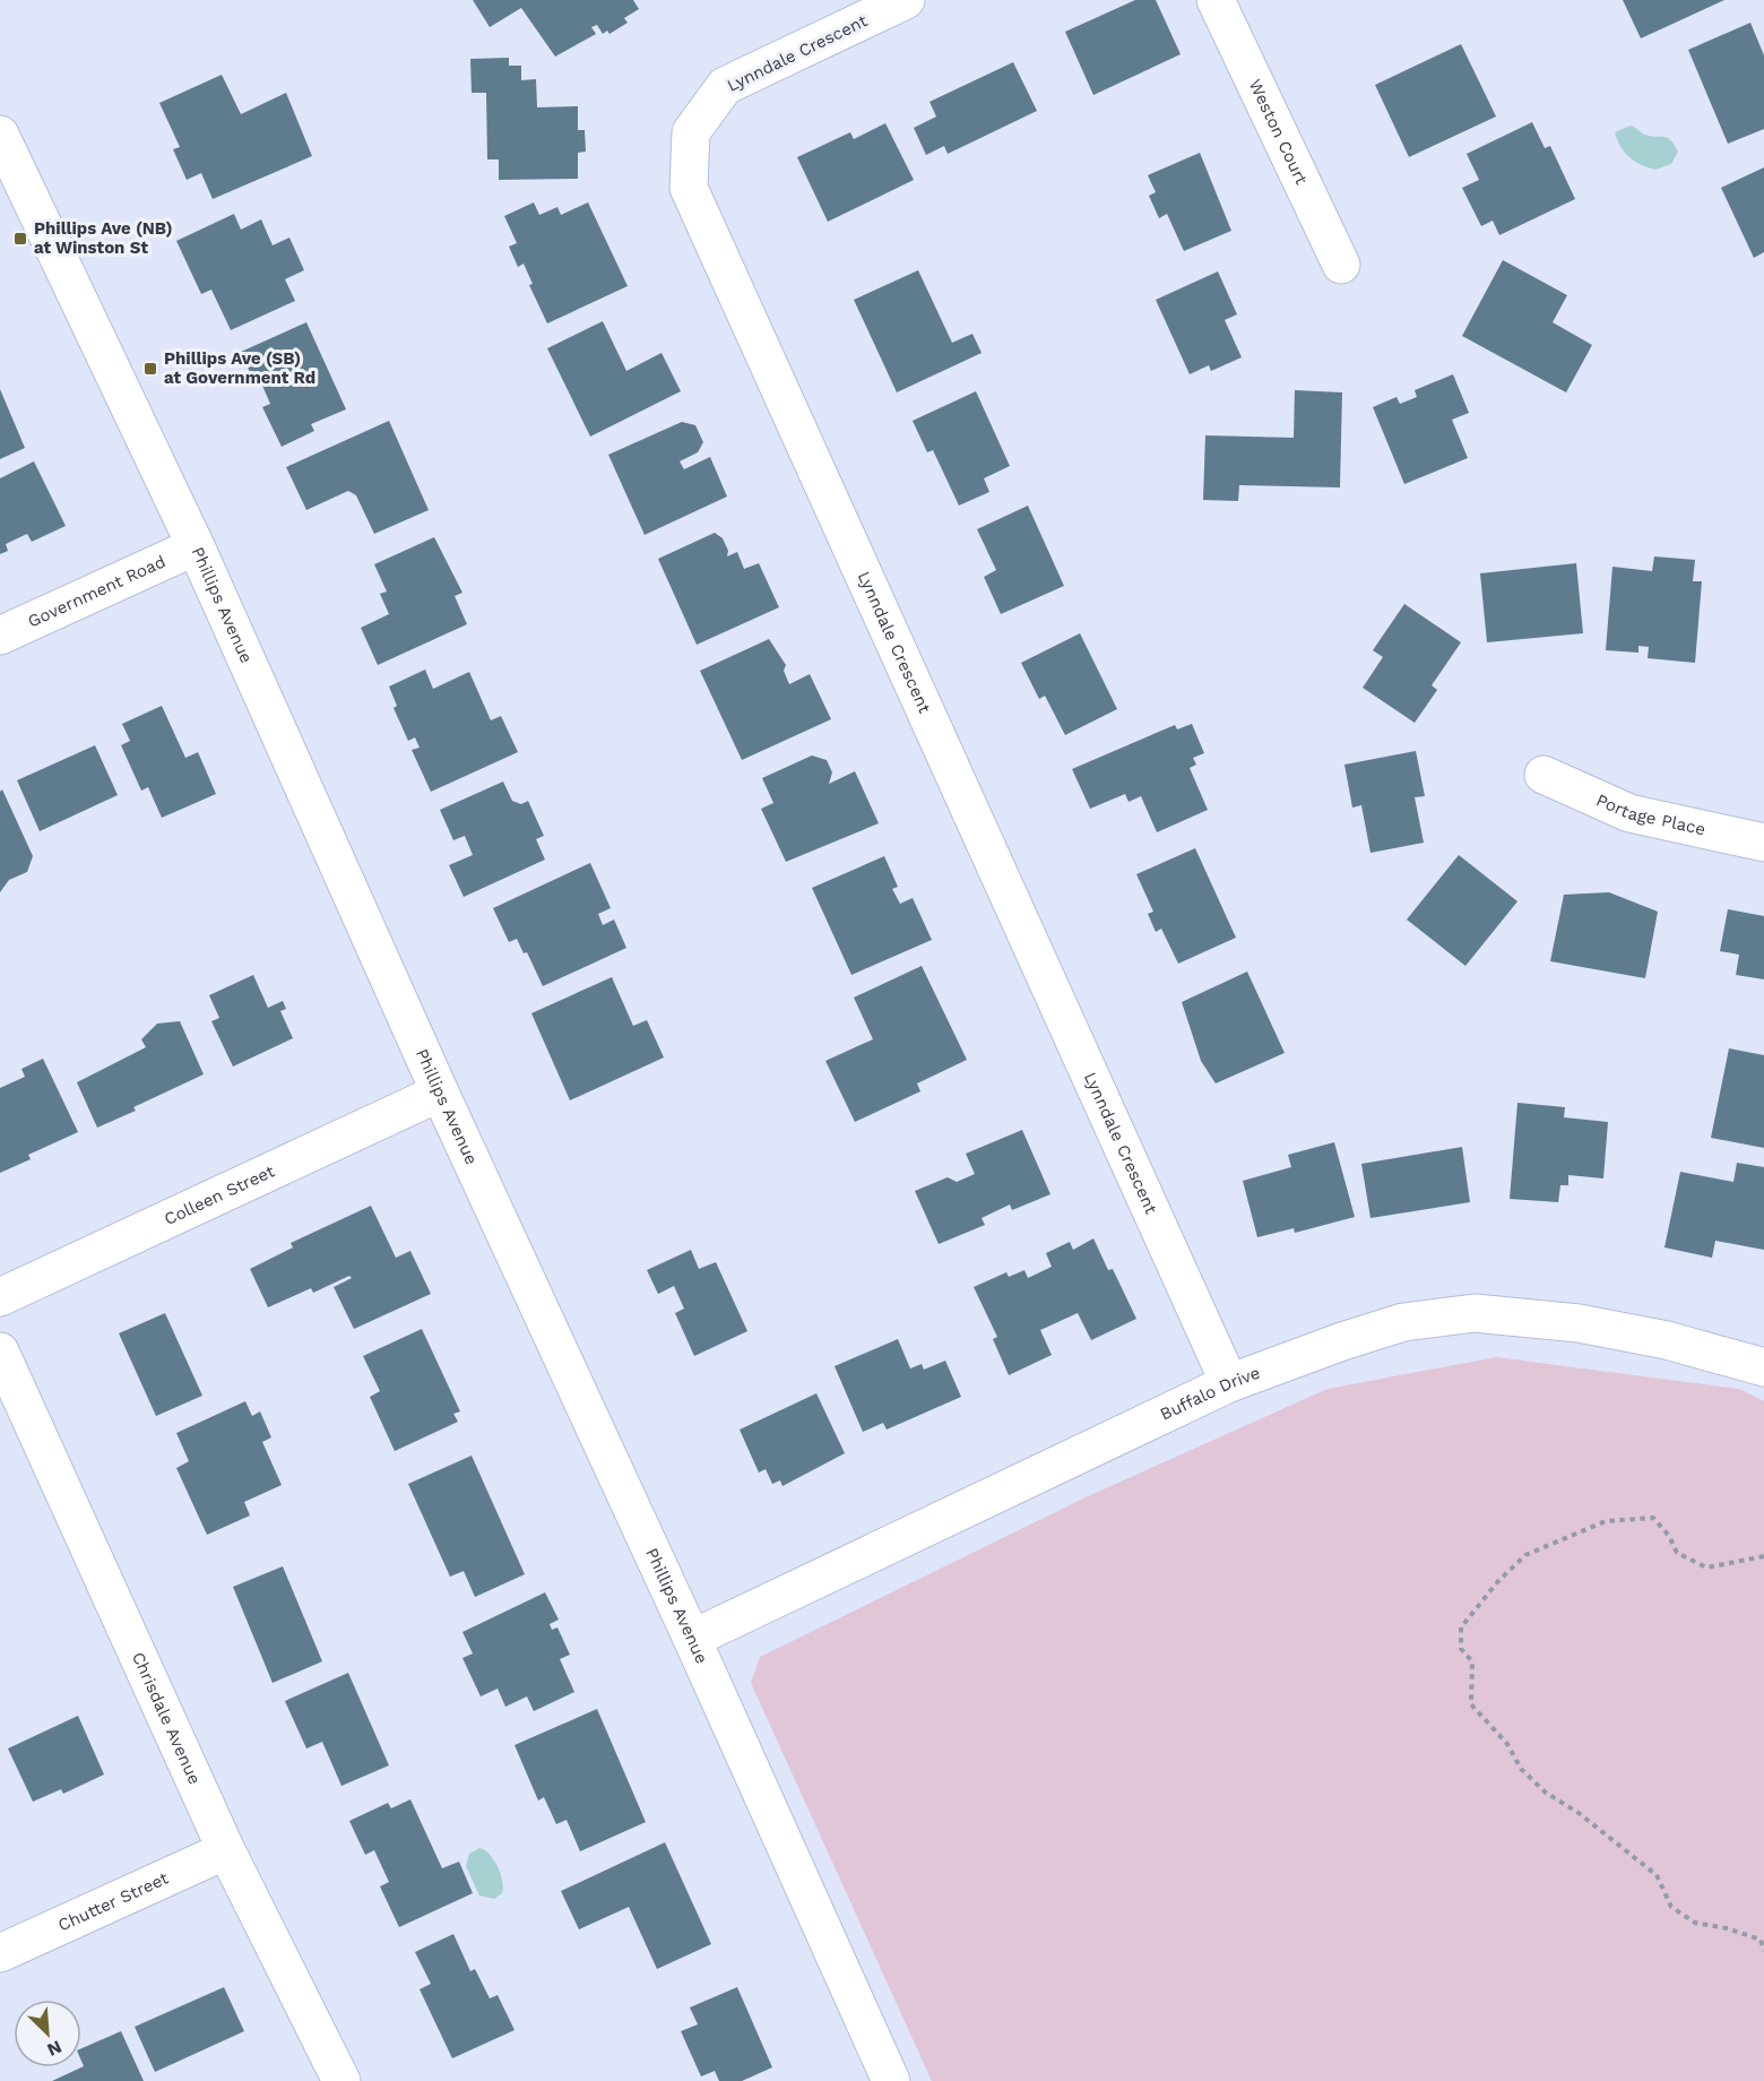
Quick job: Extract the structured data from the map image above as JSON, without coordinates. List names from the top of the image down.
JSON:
{
  "streets": {
    "street": [
      "Lynndale Crescent",
      "Weston Court",
      "Government Road",
      "Phillips Avenue",
      "Portage Place",
      "Colleen Street",
      "Buffalo Drive",
      "Chrisdale Avenue",
      "Chutter Street"
    ]
  },
  "crossings": [
    ["Lynndale Crescent", "Buffalo Drive"],
    ["Government Road", "Phillips Avenue"],
    ["Phillips Avenue", "Colleen Street"],
    ["Phillips Avenue", "Buffalo Drive"],
    ["Chrisdale Avenue", "Chutter Street"]
  ],
  "places": {
    "transit": ["Phillips Ave (NB) at Winston St", "Phillips Ave (SB) at Government Rd"]
  },
  "north": "bottom right"
}
